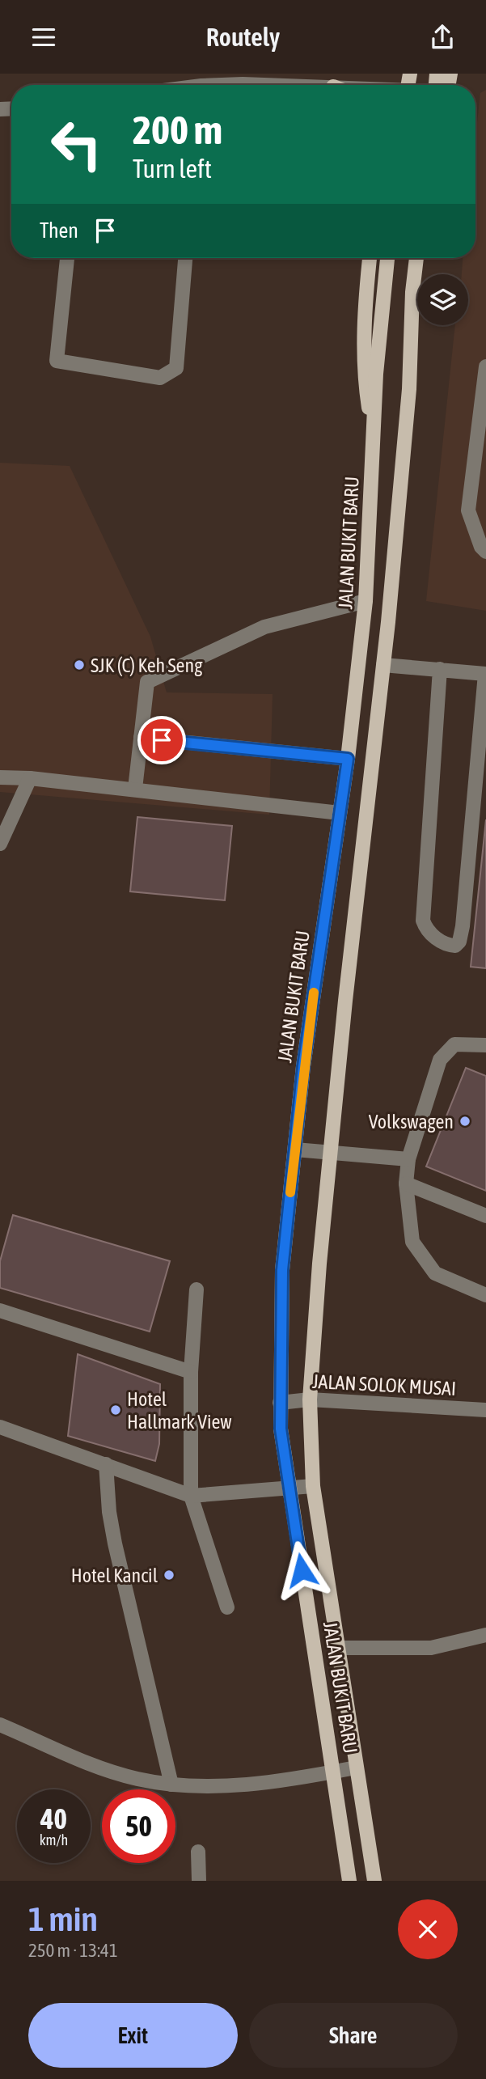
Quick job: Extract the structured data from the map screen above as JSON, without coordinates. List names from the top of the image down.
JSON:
{
  "streets": {
    "main road": ["JALAN BUKIT BARU"],
    "street": ["JALAN SOLOK MUSAI"]
  },
  "crossings": [
    ["JALAN BUKIT BARU", "JALAN SOLOK MUSAI"]
  ],
  "places": [
    "SJK (C) Keh Seng",
    "Volkswagen",
    "Hotel Hallmark View",
    "Hotel Kancil"
  ],
  "page": {
    "header": "Routely",
    "turn": ["200 m", "Turn left"],
    "then": "Then",
    "speed": "40 km/h",
    "limit": "50",
    "heading": ["1 min", "250 m · 13:41"],
    "buttons": ["Exit", "Share"]
  }
}
